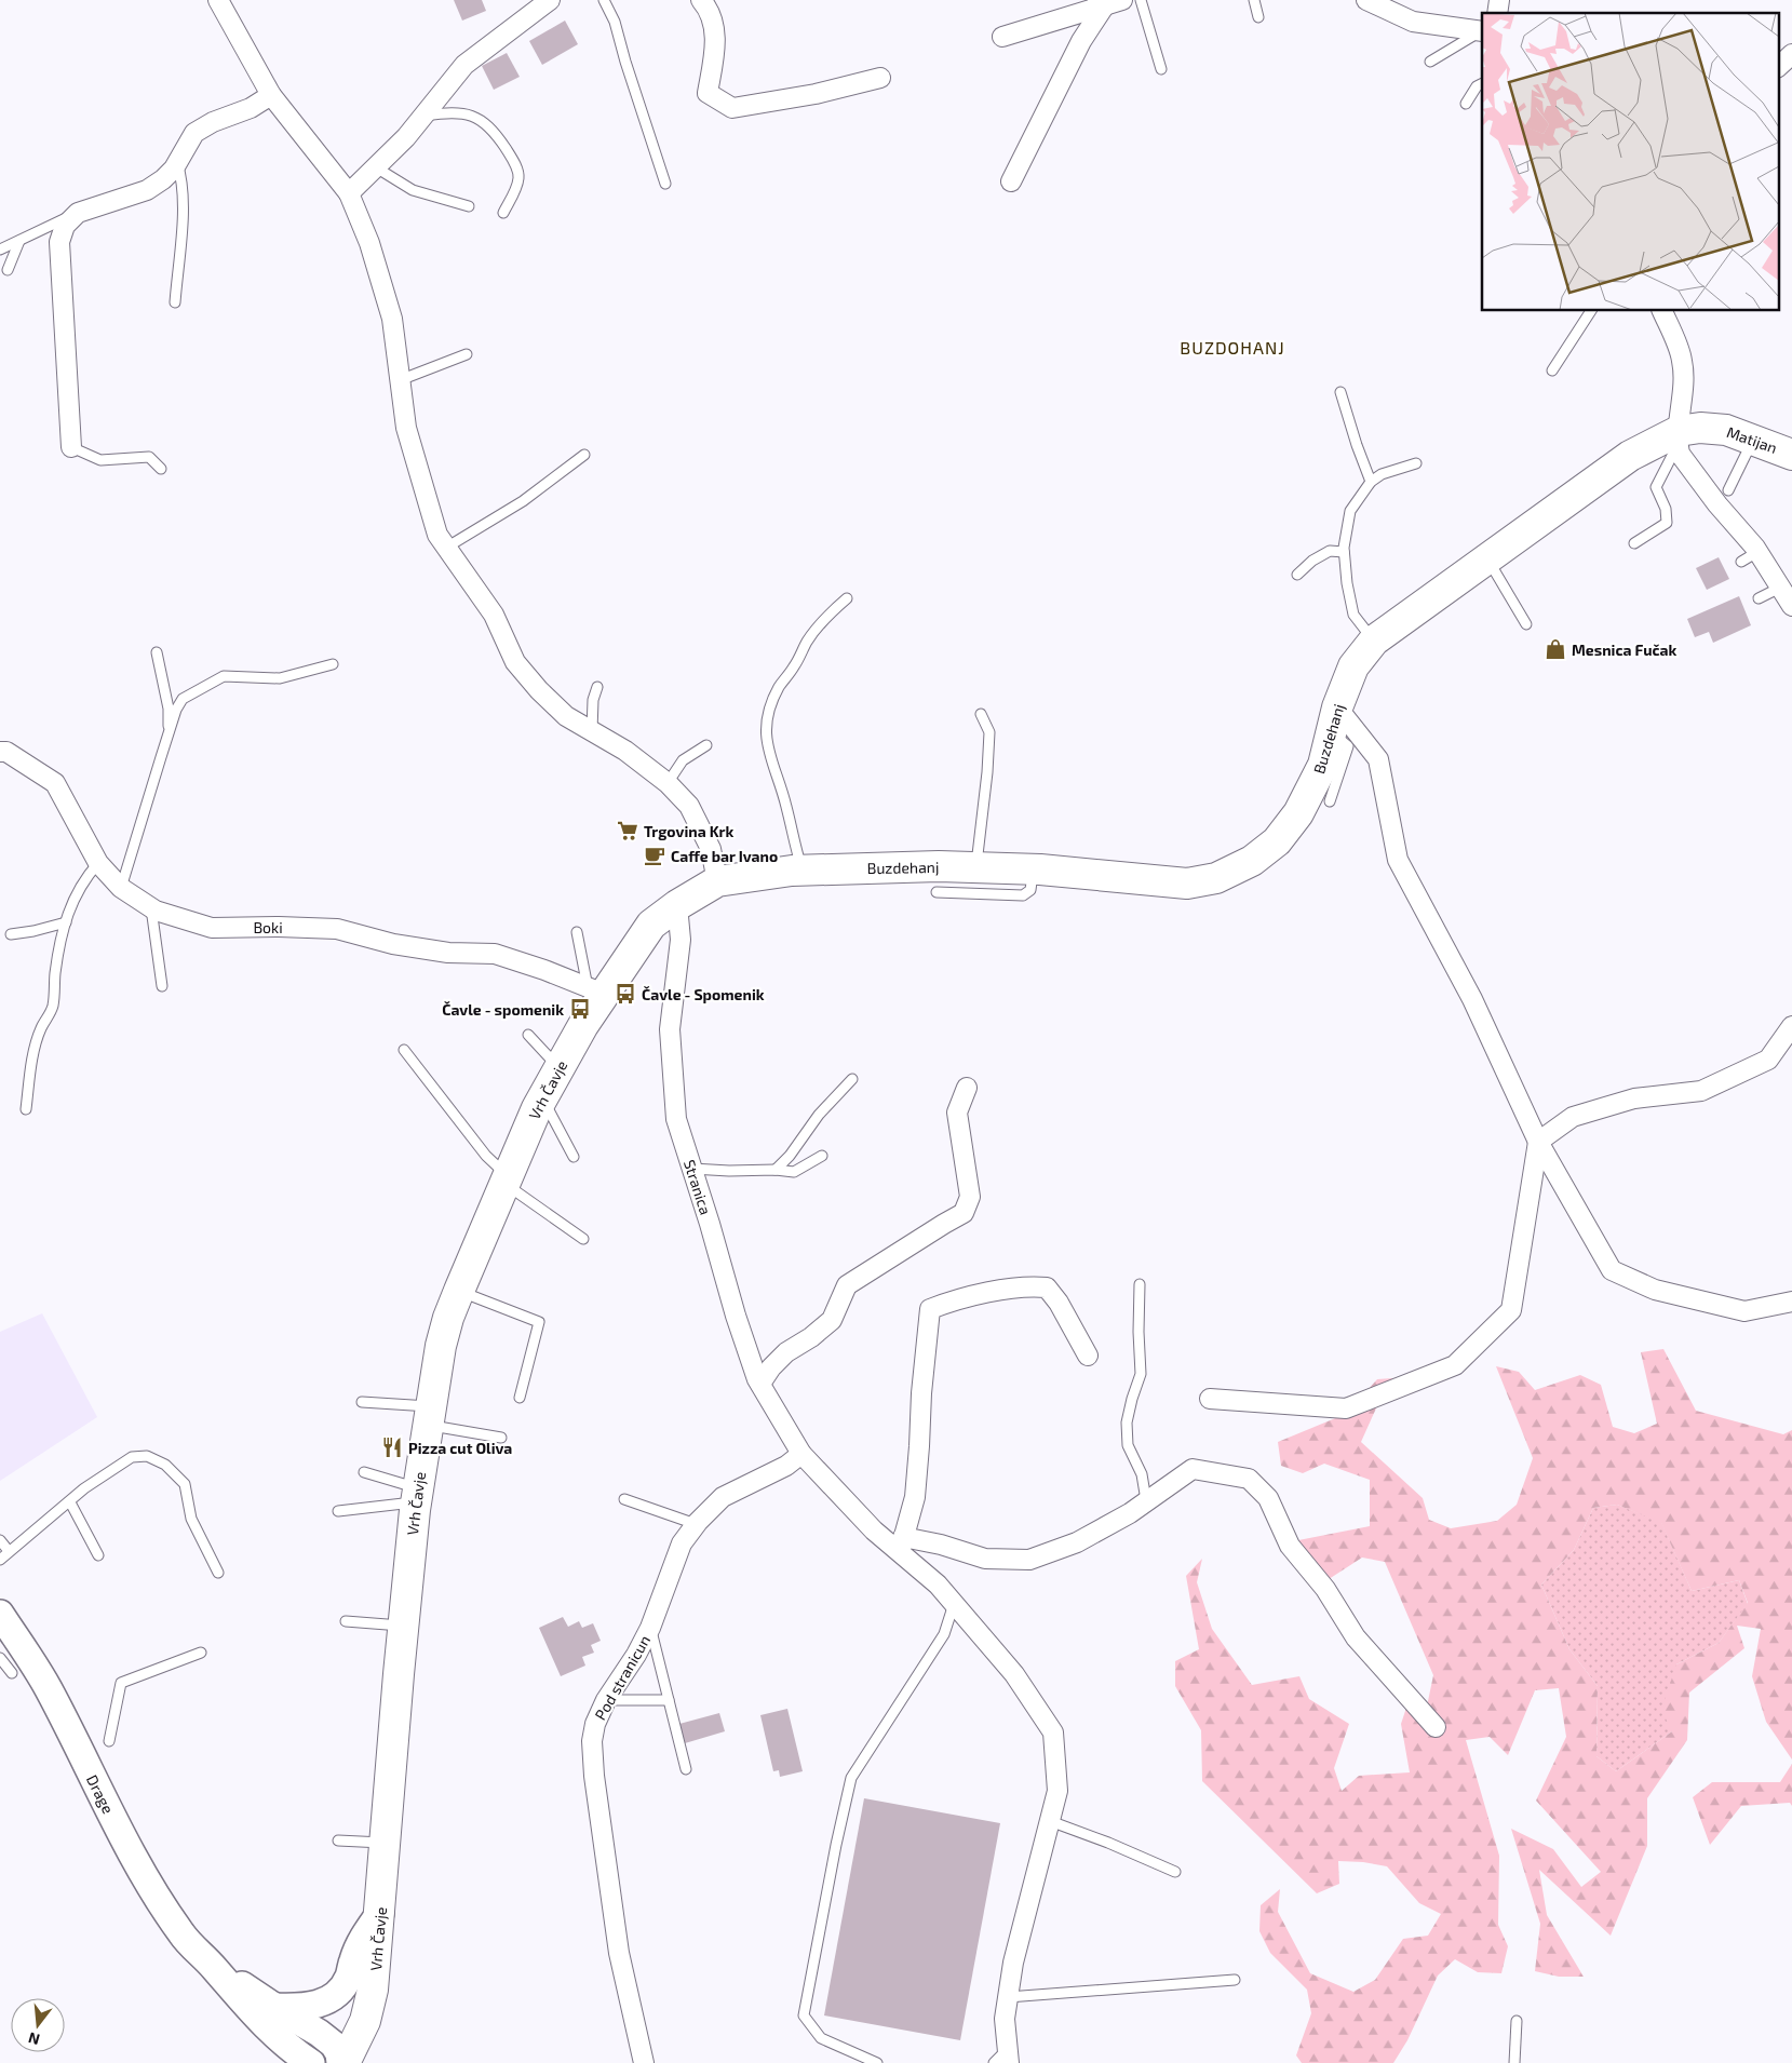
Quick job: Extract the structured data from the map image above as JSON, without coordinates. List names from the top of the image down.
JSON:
{
  "streets": {
    "main road": [
      "Matijan",
      "Buzdehanj",
      "Vrh Čavje",
      "Drage"
    ],
    "street": ["Boki", "Stranica", "Pod stranicun"]
  },
  "crossings": [
    ["Matijan", "Buzdehanj"],
    ["Buzdehanj", "Vrh Čavje"],
    ["Buzdehanj", "Stranica"],
    ["Boki", "Vrh Čavje"],
    ["Vrh Čavje", "Stranica"],
    ["Vrh Čavje", "Drage"],
    ["Stranica", "Pod stranicun"]
  ],
  "districts": ["BUZDOHANJ"],
  "places": {
    "shop": ["Mesnica Fučak"],
    "supermarket": ["Trgovina Krk"],
    "cafe": ["Caffe bar Ivano"],
    "bus stop": ["Čavle - Spomenik", "Čavle - spomenik"],
    "restaurant": ["Pizza cut Oliva"]
  },
  "north": "bottom"
}
